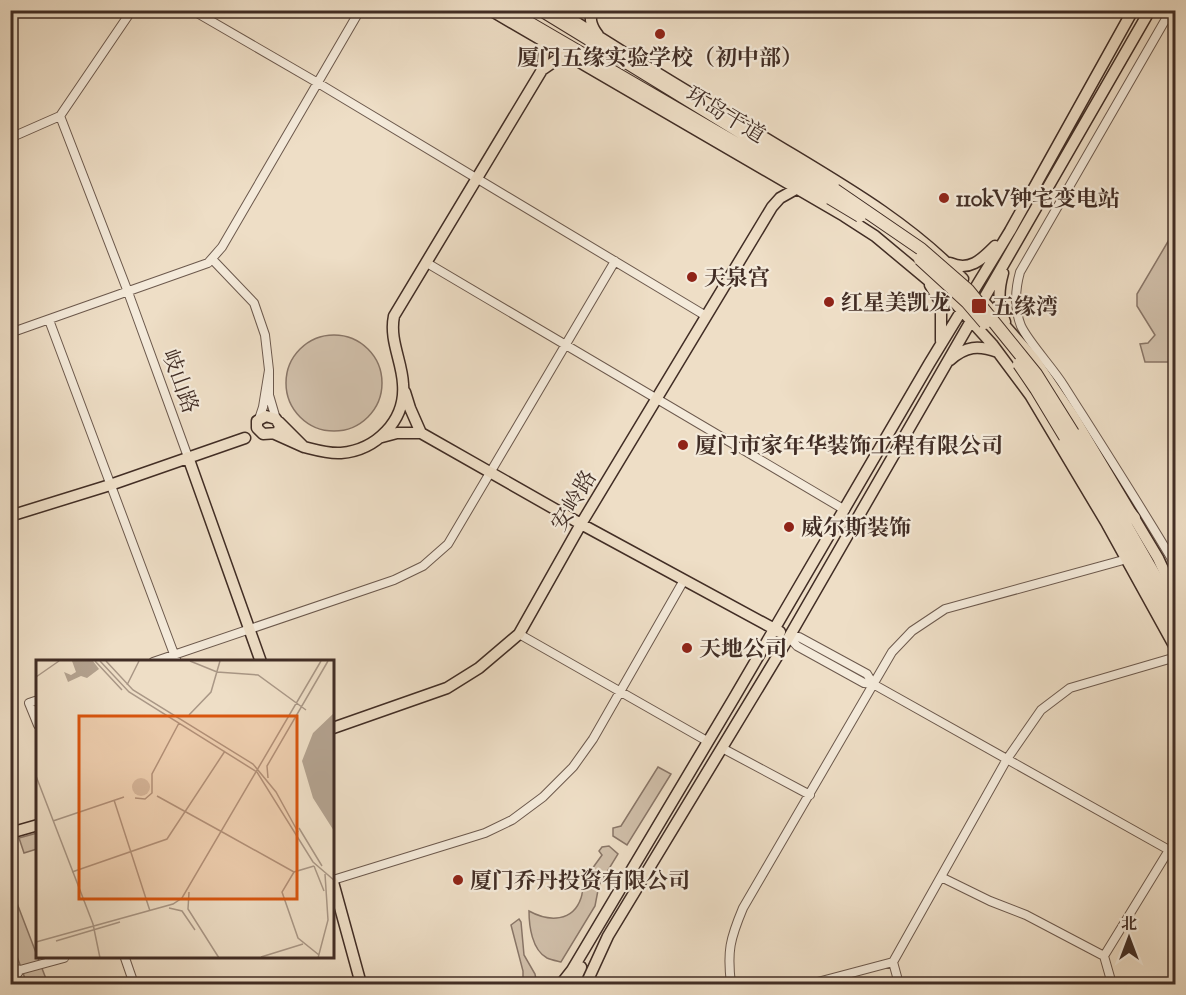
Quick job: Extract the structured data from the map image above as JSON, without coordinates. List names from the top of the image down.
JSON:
{
  "streets": {
    "highway": ["环岛干道"],
    "main road": ["岐山路", "安岭路"]
  },
  "places": {
    "other": [
      "厦门五缘实验学校（初中部）",
      "110kV钟宅变电站",
      "天泉宫",
      "红星美凯龙",
      "厦门市家年华装饰工程有限公司",
      "威尔斯装饰",
      "天地公司",
      "厦门乔丹投资有限公司"
    ],
    "transit": ["五缘湾"]
  },
  "north": "top"
}
